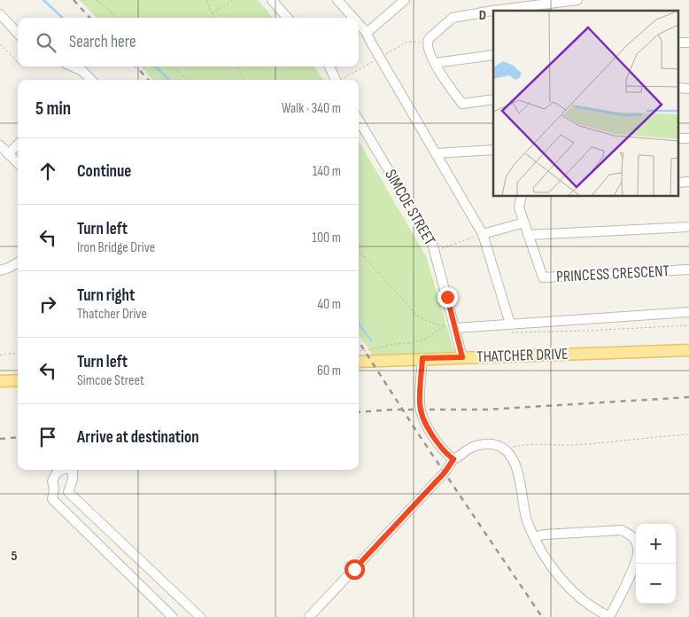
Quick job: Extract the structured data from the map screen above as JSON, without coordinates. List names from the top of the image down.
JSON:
{
  "streets": {
    "main road": ["THATCHER DRIVE"],
    "street": ["SIMCOE STREET", "PRINCESS CRESCENT"]
  },
  "crossings": [
    ["SIMCOE STREET", "THATCHER DRIVE"]
  ],
  "page": {
    "search": "Search here",
    "heading": ["5 min", "Walk · 340 m"],
    "list": [
      ["Continue", "140 m"],
      ["Turn left", "Iron Bridge Drive", "100 m"],
      ["Turn right", "Thatcher Drive", "40 m"],
      ["Turn left", "Simcoe Street", "60 m"],
      "Arrive at destination"
    ],
    "map_buttons": ["+", "−"]
  },
  "grid": {
    "columns": ["D"],
    "rows": ["5"]
  }
}
